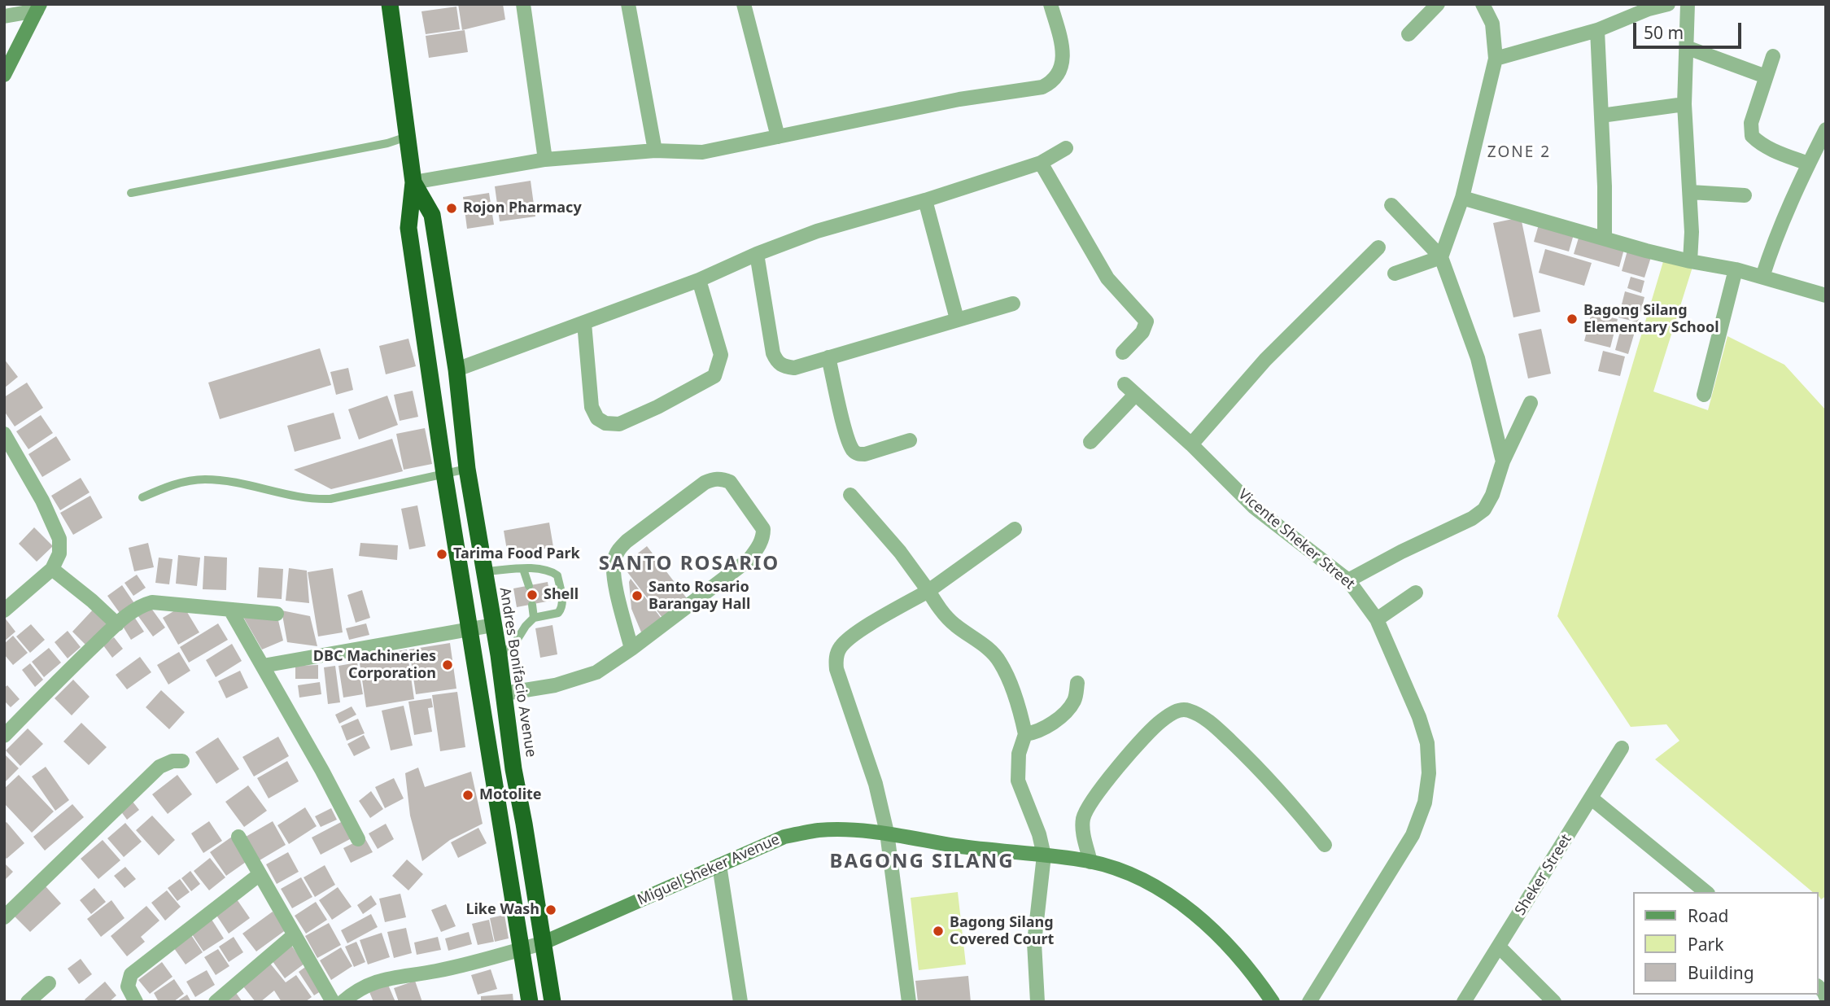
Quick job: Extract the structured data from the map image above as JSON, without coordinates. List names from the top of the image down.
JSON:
{
  "streets": {
    "highway": ["Andres Bonifacio Avenue"],
    "street": ["Vicente Sheker Street", "Miguel Sheker Avenue", "Sheker Street"]
  },
  "crossings": [
    ["Andres Bonifacio Avenue", "Miguel Sheker Avenue"]
  ],
  "districts": ["ZONE 2", "SANTO ROSARIO", "BAGONG SILANG"],
  "places": [
    "Rojon Pharmacy",
    "Bagong Silang Elementary School",
    "Tarima Food Park",
    "Shell",
    "Santo Rosario Barangay Hall",
    "DBC Machineries Corporation",
    "Motolite",
    "Like Wash",
    "Bagong Silang Covered Court"
  ],
  "legend": ["Road", "Park", "Building"],
  "scale_bar": "50 m"
}
